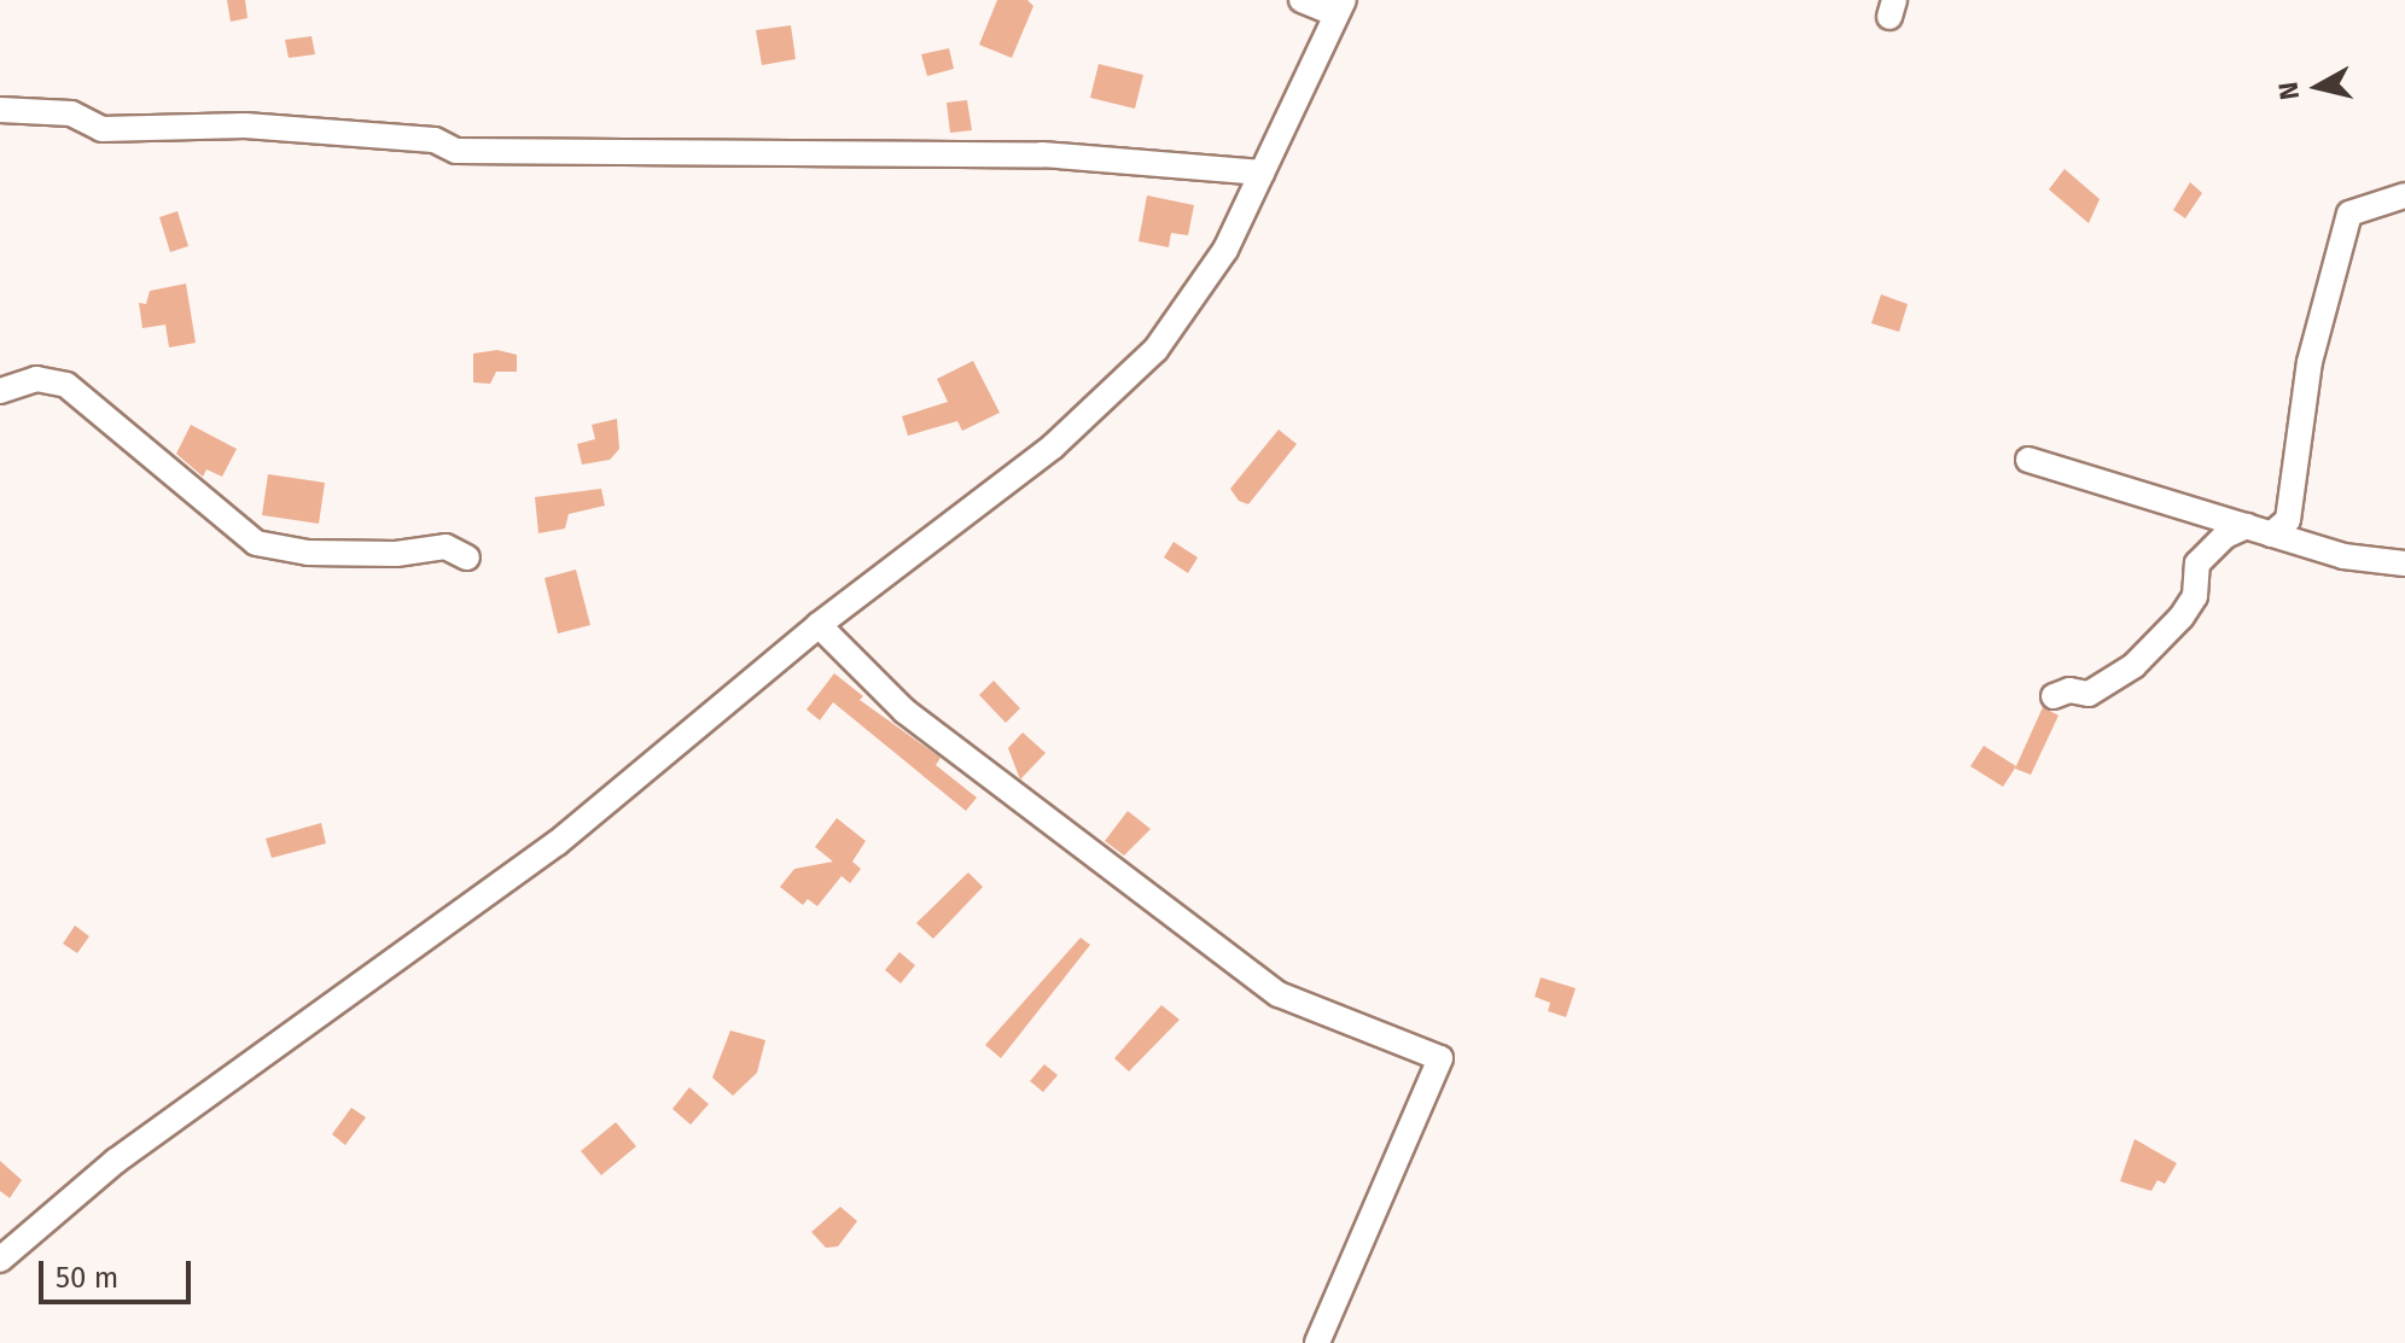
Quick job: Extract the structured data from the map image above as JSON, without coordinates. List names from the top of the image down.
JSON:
{
  "scale_bar": "50 m",
  "north": "left"
}
